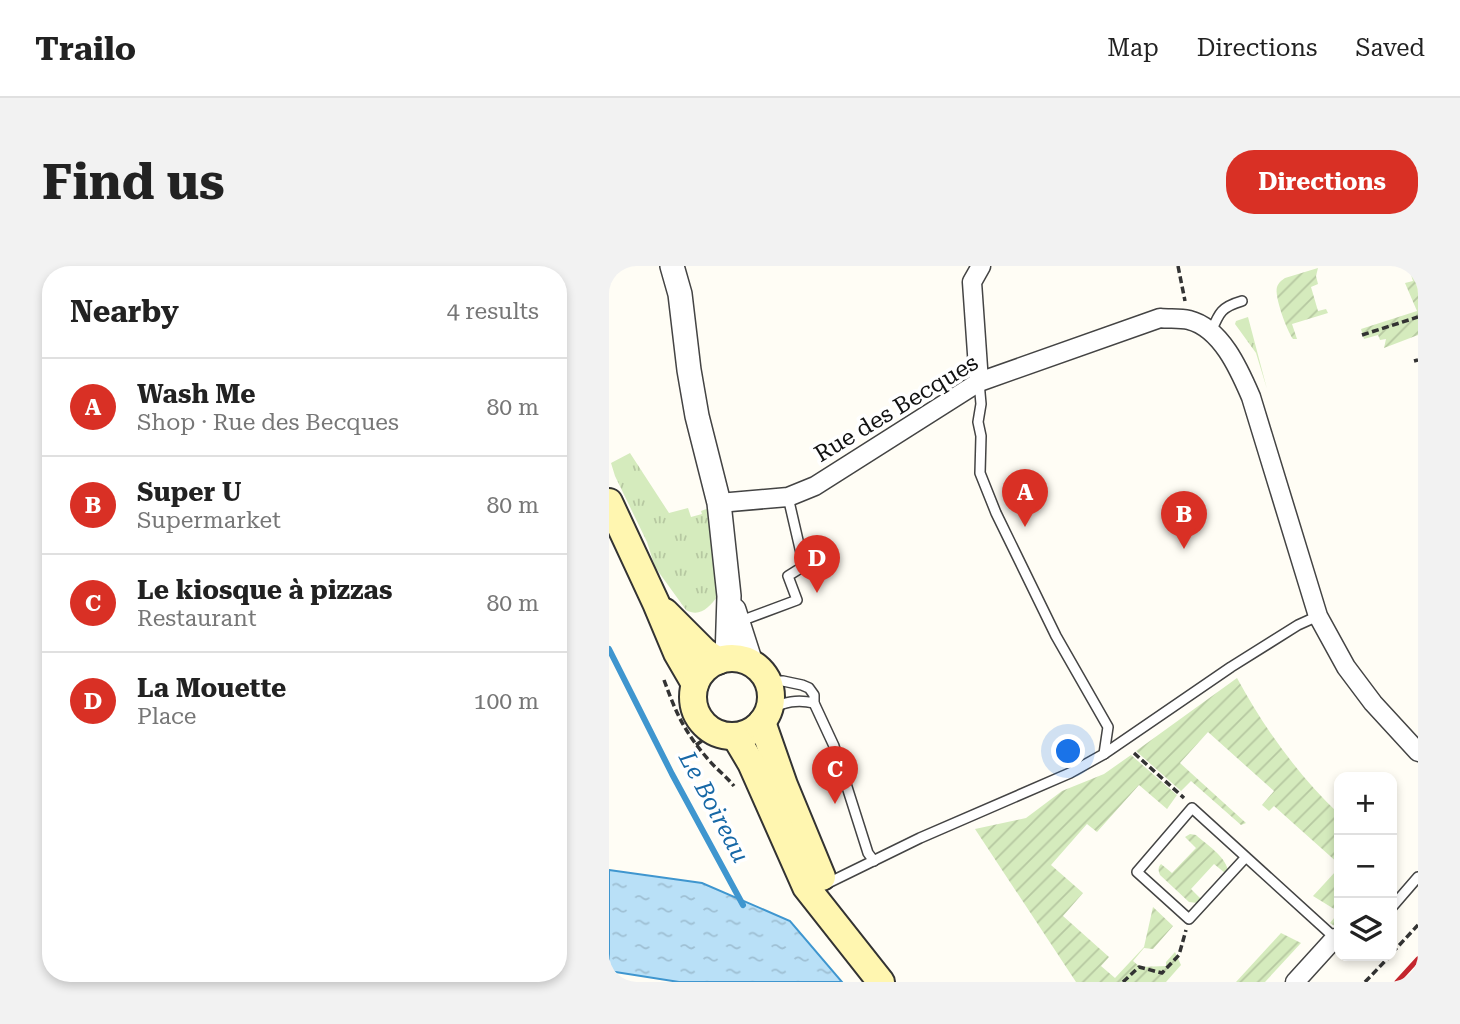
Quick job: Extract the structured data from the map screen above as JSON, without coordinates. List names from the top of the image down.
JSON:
{
  "streets": {
    "street": ["Rue des Becques"]
  },
  "water": ["Le Boireau"],
  "page": {
    "header": "Trailo",
    "nav": ["Map", "Directions", "Saved"],
    "buttons": "Directions",
    "title": "Find us",
    "heading": ["Nearby", "4 results"],
    "list": [
      {
        "mark": "A",
        "name": "Wash Me",
        "note": "Shop · Rue des Becques",
        "value": "80 m"
      },
      {
        "mark": "B",
        "name": "Super U",
        "note": "Supermarket",
        "value": "80 m"
      },
      {
        "mark": "C",
        "name": "Le kiosque à pizzas",
        "note": "Restaurant",
        "value": "80 m"
      },
      {
        "mark": "D",
        "name": "La Mouette",
        "note": "Place",
        "value": "100 m"
      }
    ],
    "pins": [
      "A",
      "B",
      "D",
      "C"
    ],
    "map_buttons": ["+", "−"]
  }
}
